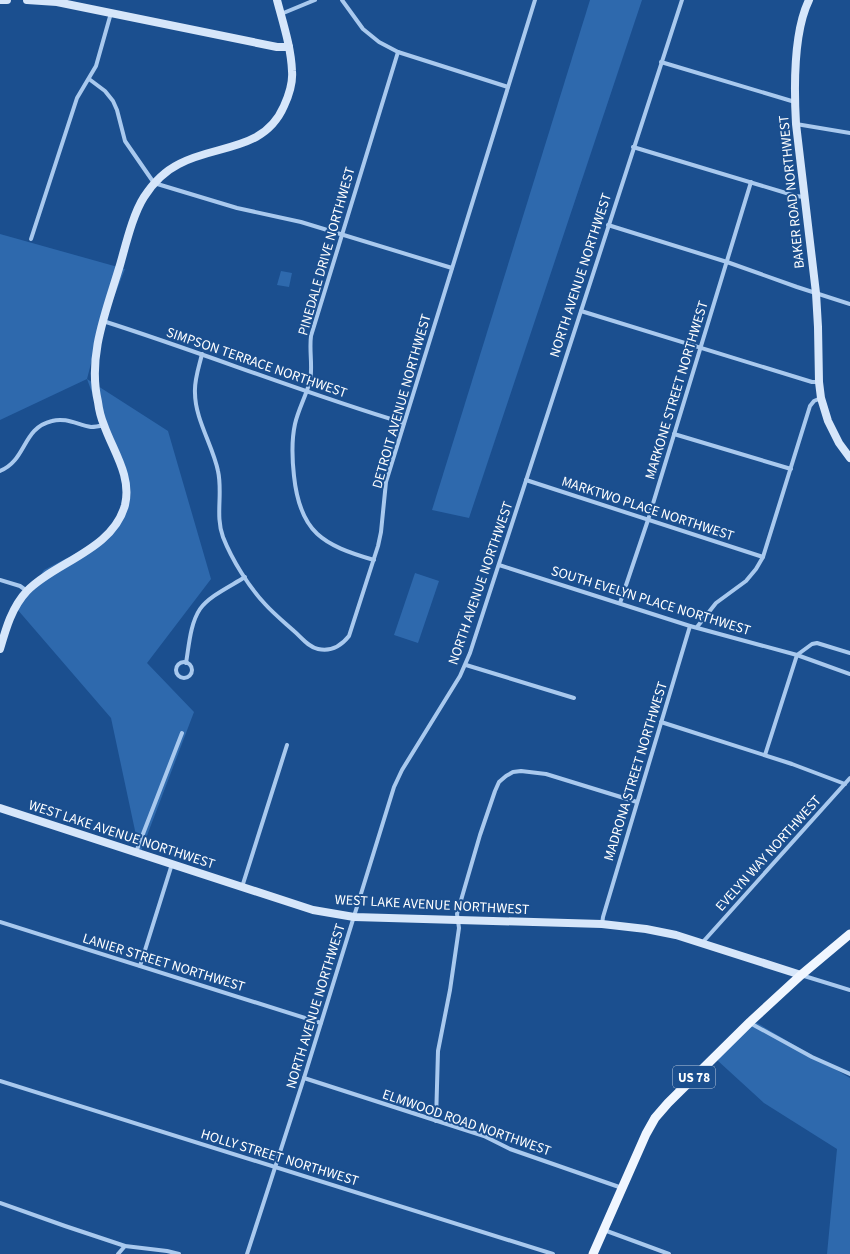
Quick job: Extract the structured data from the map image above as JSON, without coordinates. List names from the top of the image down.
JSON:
{
  "streets": {
    "main road": ["US 78"],
    "street": [
      "BAKER ROAD NORTHWEST",
      "PINEDALE DRIVE NORTHWEST",
      "NORTH AVENUE NORTHWEST",
      "SIMPSON TERRACE NORTHWEST",
      "MARKONE STREET NORTHWEST",
      "DETROIT AVENUE NORTHWEST",
      "MARKTWO PLACE NORTHWEST",
      "SOUTH EVELYN PLACE NORTHWEST",
      "MADRONA STREET NORTHWEST",
      "WEST LAKE AVENUE NORTHWEST",
      "EVELYN WAY NORTHWEST",
      "LANIER STREET NORTHWEST",
      "ELMWOOD ROAD NORTHWEST",
      "HOLLY STREET NORTHWEST"
    ]
  },
  "crossings": [
    ["PINEDALE DRIVE NORTHWEST", "SIMPSON TERRACE NORTHWEST"],
    ["PINEDALE DRIVE NORTHWEST", "DETROIT AVENUE NORTHWEST"],
    ["NORTH AVENUE NORTHWEST", "MARKTWO PLACE NORTHWEST"],
    ["NORTH AVENUE NORTHWEST", "SOUTH EVELYN PLACE NORTHWEST"],
    ["NORTH AVENUE NORTHWEST", "WEST LAKE AVENUE NORTHWEST"],
    ["NORTH AVENUE NORTHWEST", "LANIER STREET NORTHWEST"],
    ["NORTH AVENUE NORTHWEST", "ELMWOOD ROAD NORTHWEST"],
    ["NORTH AVENUE NORTHWEST", "HOLLY STREET NORTHWEST"],
    ["SIMPSON TERRACE NORTHWEST", "DETROIT AVENUE NORTHWEST"],
    ["MARKONE STREET NORTHWEST", "MARKTWO PLACE NORTHWEST"],
    ["MARKONE STREET NORTHWEST", "SOUTH EVELYN PLACE NORTHWEST"],
    ["SOUTH EVELYN PLACE NORTHWEST", "MADRONA STREET NORTHWEST"],
    ["MADRONA STREET NORTHWEST", "WEST LAKE AVENUE NORTHWEST"],
    ["WEST LAKE AVENUE NORTHWEST", "EVELYN WAY NORTHWEST"],
    ["WEST LAKE AVENUE NORTHWEST", "US 78"],
    ["US 78", "ELMWOOD ROAD NORTHWEST"]
  ]
}
